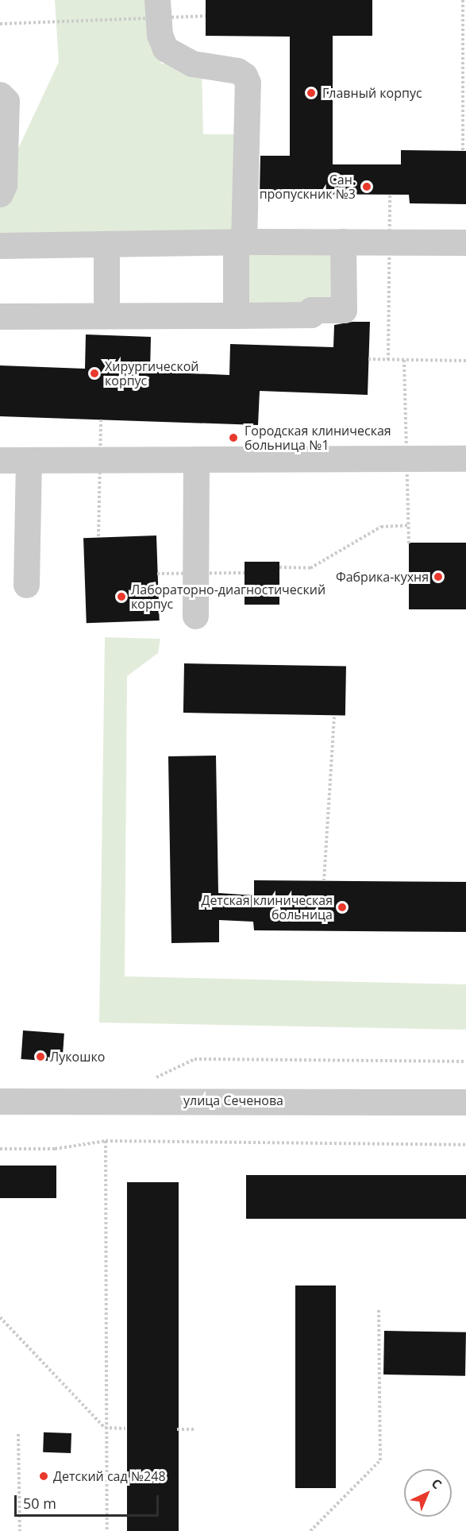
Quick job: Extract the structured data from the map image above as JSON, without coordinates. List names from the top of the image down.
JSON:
{
  "streets": {
    "street": ["улица Сеченова"]
  },
  "places": [
    "Главный корпус",
    "Сан. пропускник №3",
    "Хирургической корпус",
    "Городская клиническая больница №1",
    "Фабрика-кухня",
    "Лабораторно-диагностический корпус",
    "Детская клиническая больница",
    "Лукошко",
    "Детский сад №248"
  ],
  "scale_bar": "50 m",
  "north": "top right"
}
